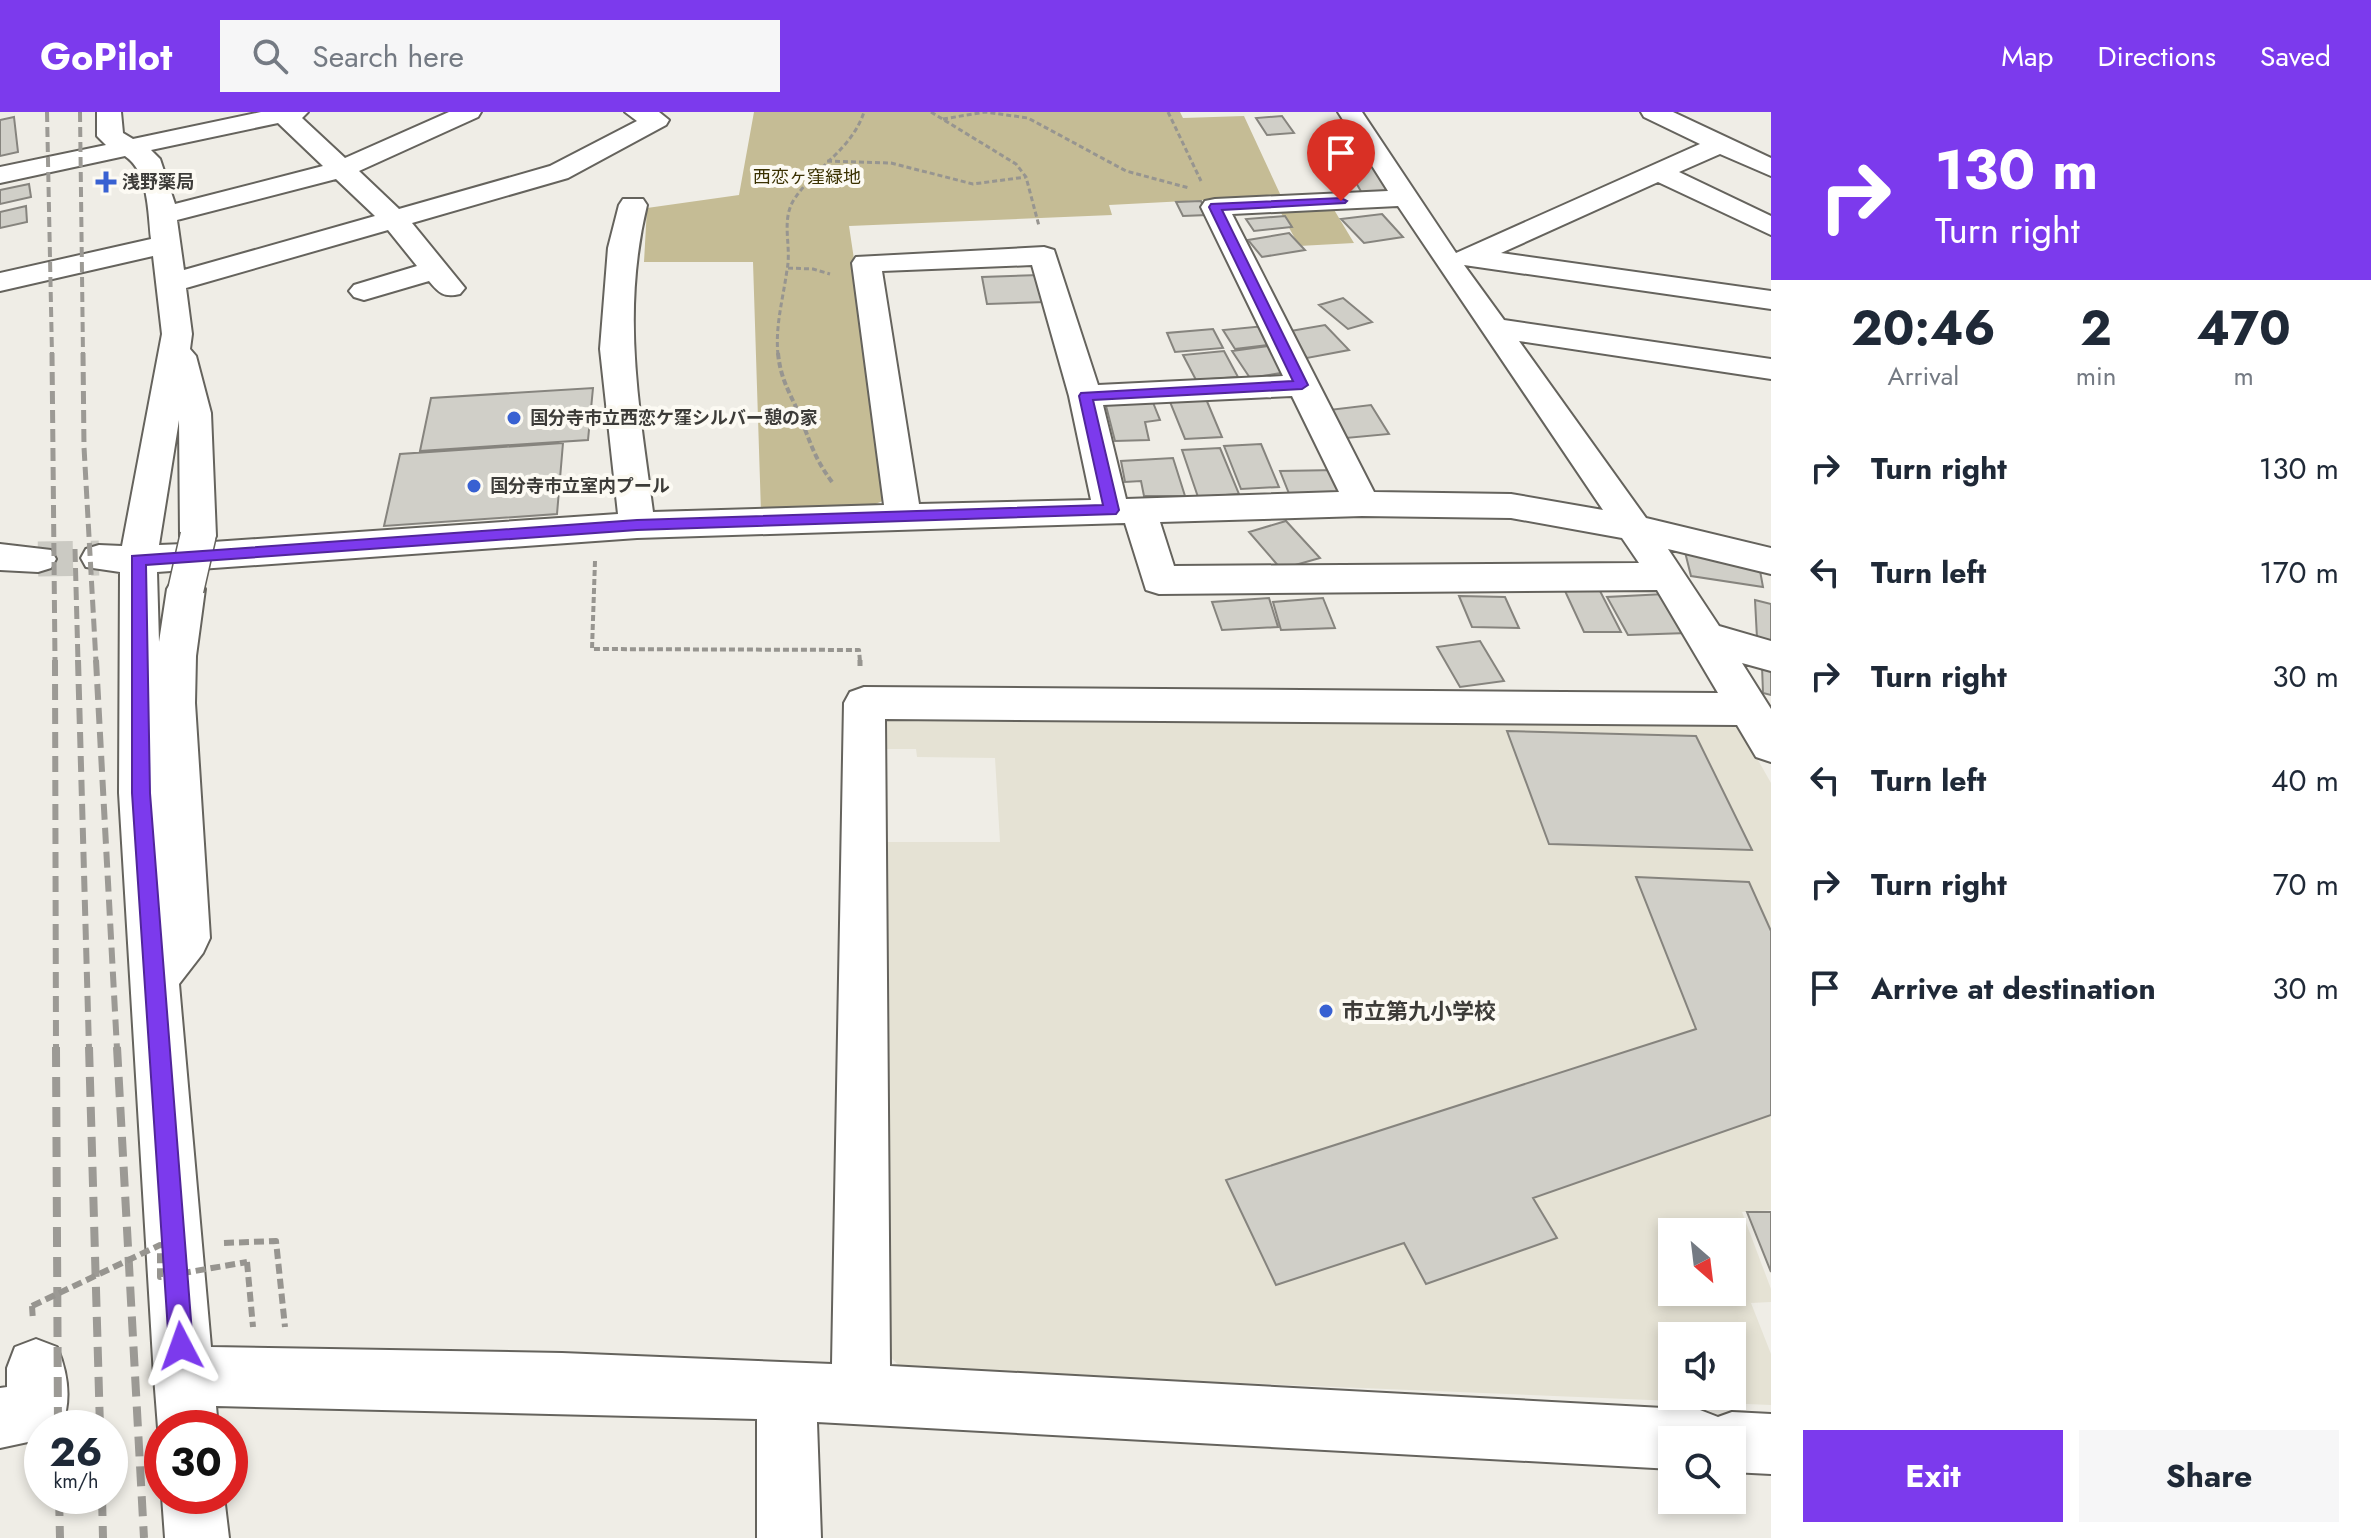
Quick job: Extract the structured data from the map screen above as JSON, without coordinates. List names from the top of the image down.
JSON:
{
  "parks": ["西恋ヶ窪緑地"],
  "places": {
    "health": ["浅野薬局"],
    "other": ["国分寺市立西恋ケ窪シルバー憩の家", "国分寺市立室内プール", "市立第九小学校"]
  },
  "north": "bottom right",
  "page": {
    "header": "GoPilot",
    "search": "Search here",
    "nav": ["Map", "Directions", "Saved"],
    "turn": ["130 m", "Turn right"],
    "eta": [
      "20:46",
      "Arrival",
      "2",
      "min",
      "470",
      "m"
    ],
    "list": [
      {
        "name": "Turn right",
        "value": "130 m"
      },
      {
        "name": "Turn left",
        "value": "170 m"
      },
      {
        "name": "Turn right",
        "value": "30 m"
      },
      {
        "name": "Turn left",
        "value": "40 m"
      },
      {
        "name": "Turn right",
        "value": "70 m"
      },
      {
        "name": "Arrive at destination",
        "value": "30 m"
      }
    ],
    "speed": "26 km/h",
    "limit": "30",
    "buttons": ["Exit", "Share"]
  }
}
